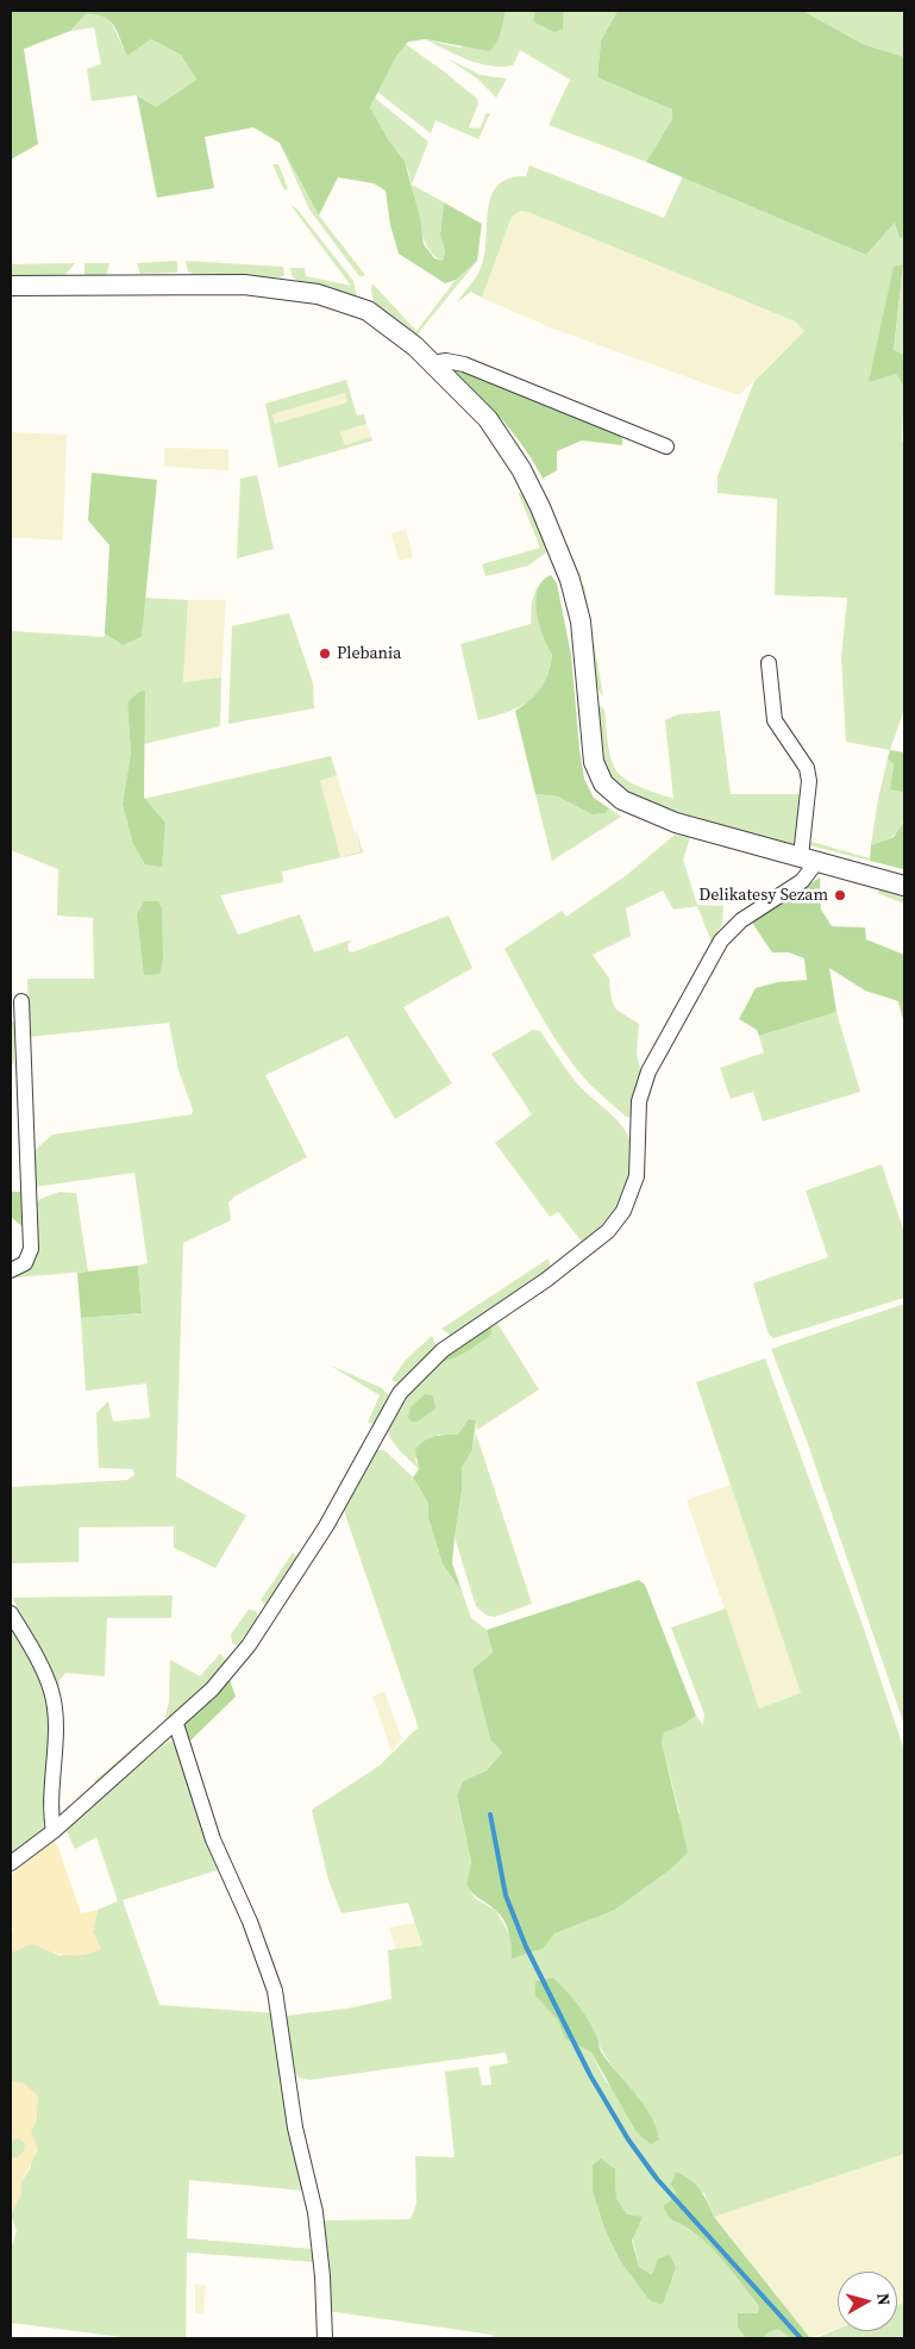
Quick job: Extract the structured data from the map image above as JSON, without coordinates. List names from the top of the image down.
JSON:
{
  "places": ["Plebania", "Delikatesy Sezam"],
  "north": "right"
}
